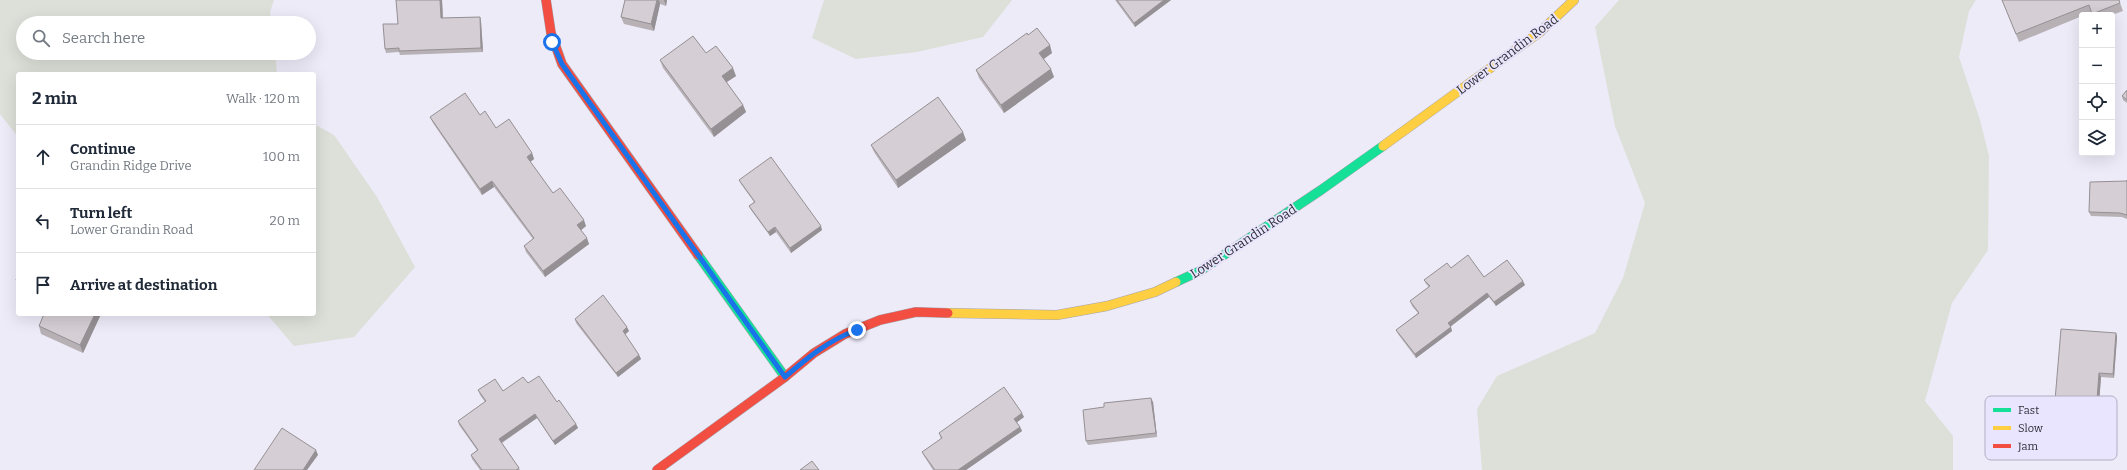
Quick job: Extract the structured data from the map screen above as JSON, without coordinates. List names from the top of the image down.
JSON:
{
  "streets": {
    "street": ["Lower Grandin Road"]
  },
  "legend": ["Fast", "Slow", "Jam"],
  "page": {
    "map_buttons": ["+", "−"],
    "search": "Search here",
    "heading": ["2 min", "Walk · 120 m"],
    "list": [
      ["Continue", "Grandin Ridge Drive", "100 m"],
      ["Turn left", "Lower Grandin Road", "20 m"],
      "Arrive at destination"
    ]
  }
}
